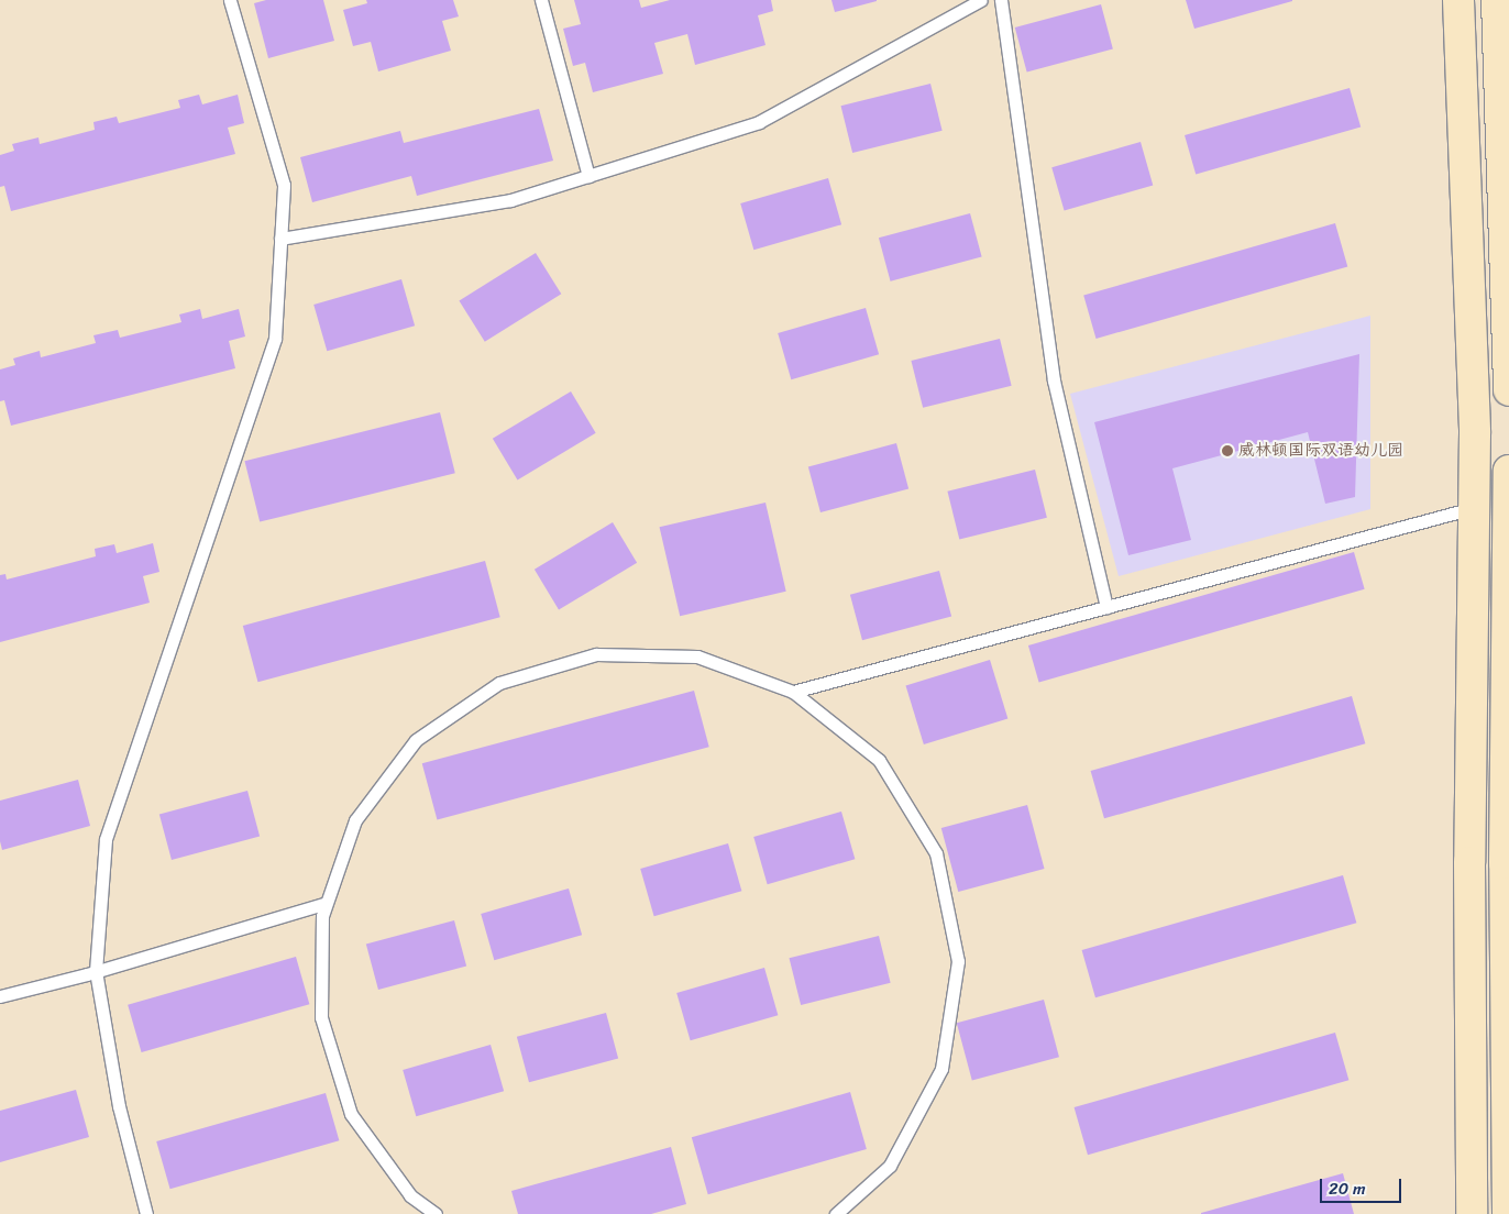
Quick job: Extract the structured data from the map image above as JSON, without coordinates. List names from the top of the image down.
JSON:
{
  "places": ["威林顿国际双语幼儿园"],
  "scale_bar": "20 m"
}
